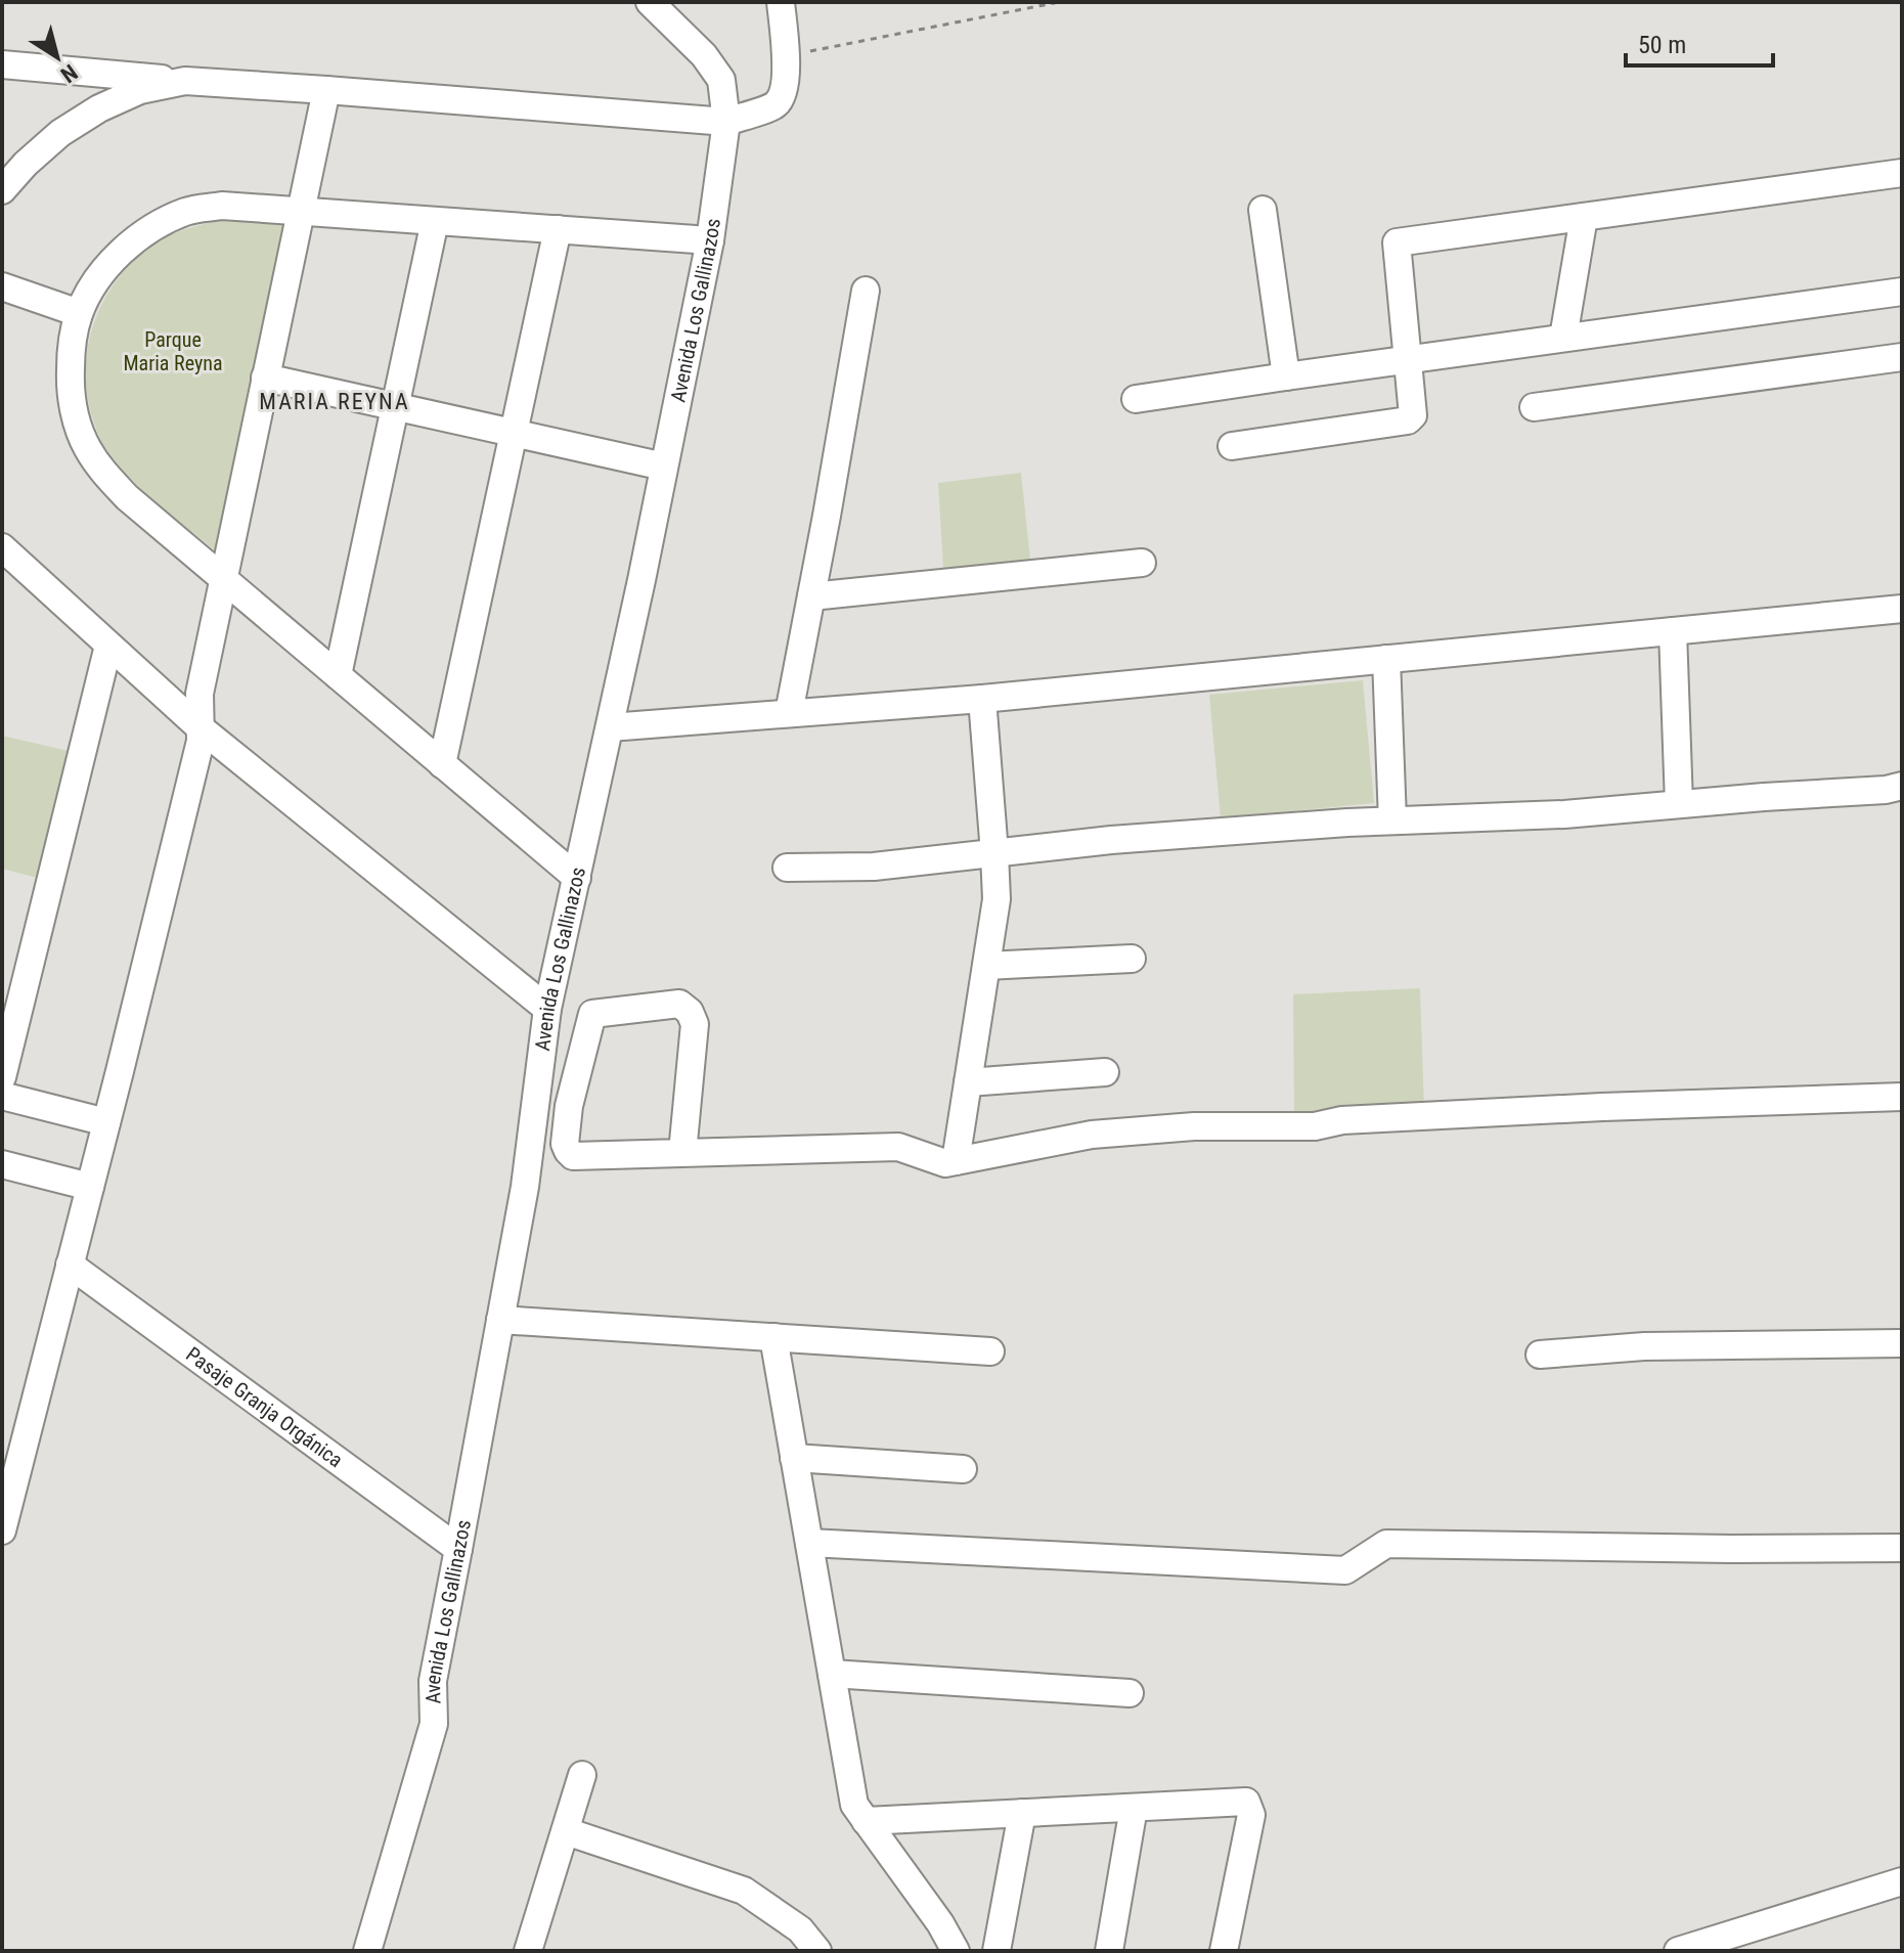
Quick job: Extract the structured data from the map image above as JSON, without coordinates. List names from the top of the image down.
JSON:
{
  "streets": {
    "street": ["Avenida Los Gallinazos", "Pasaje Granja Orgánica"]
  },
  "crossings": [
    ["Avenida Los Gallinazos", "Pasaje Granja Orgánica"]
  ],
  "districts": ["MARIA REYNA"],
  "parks": ["Parque Maria Reyna"],
  "scale_bar": "50 m",
  "north": "bottom right"
}
